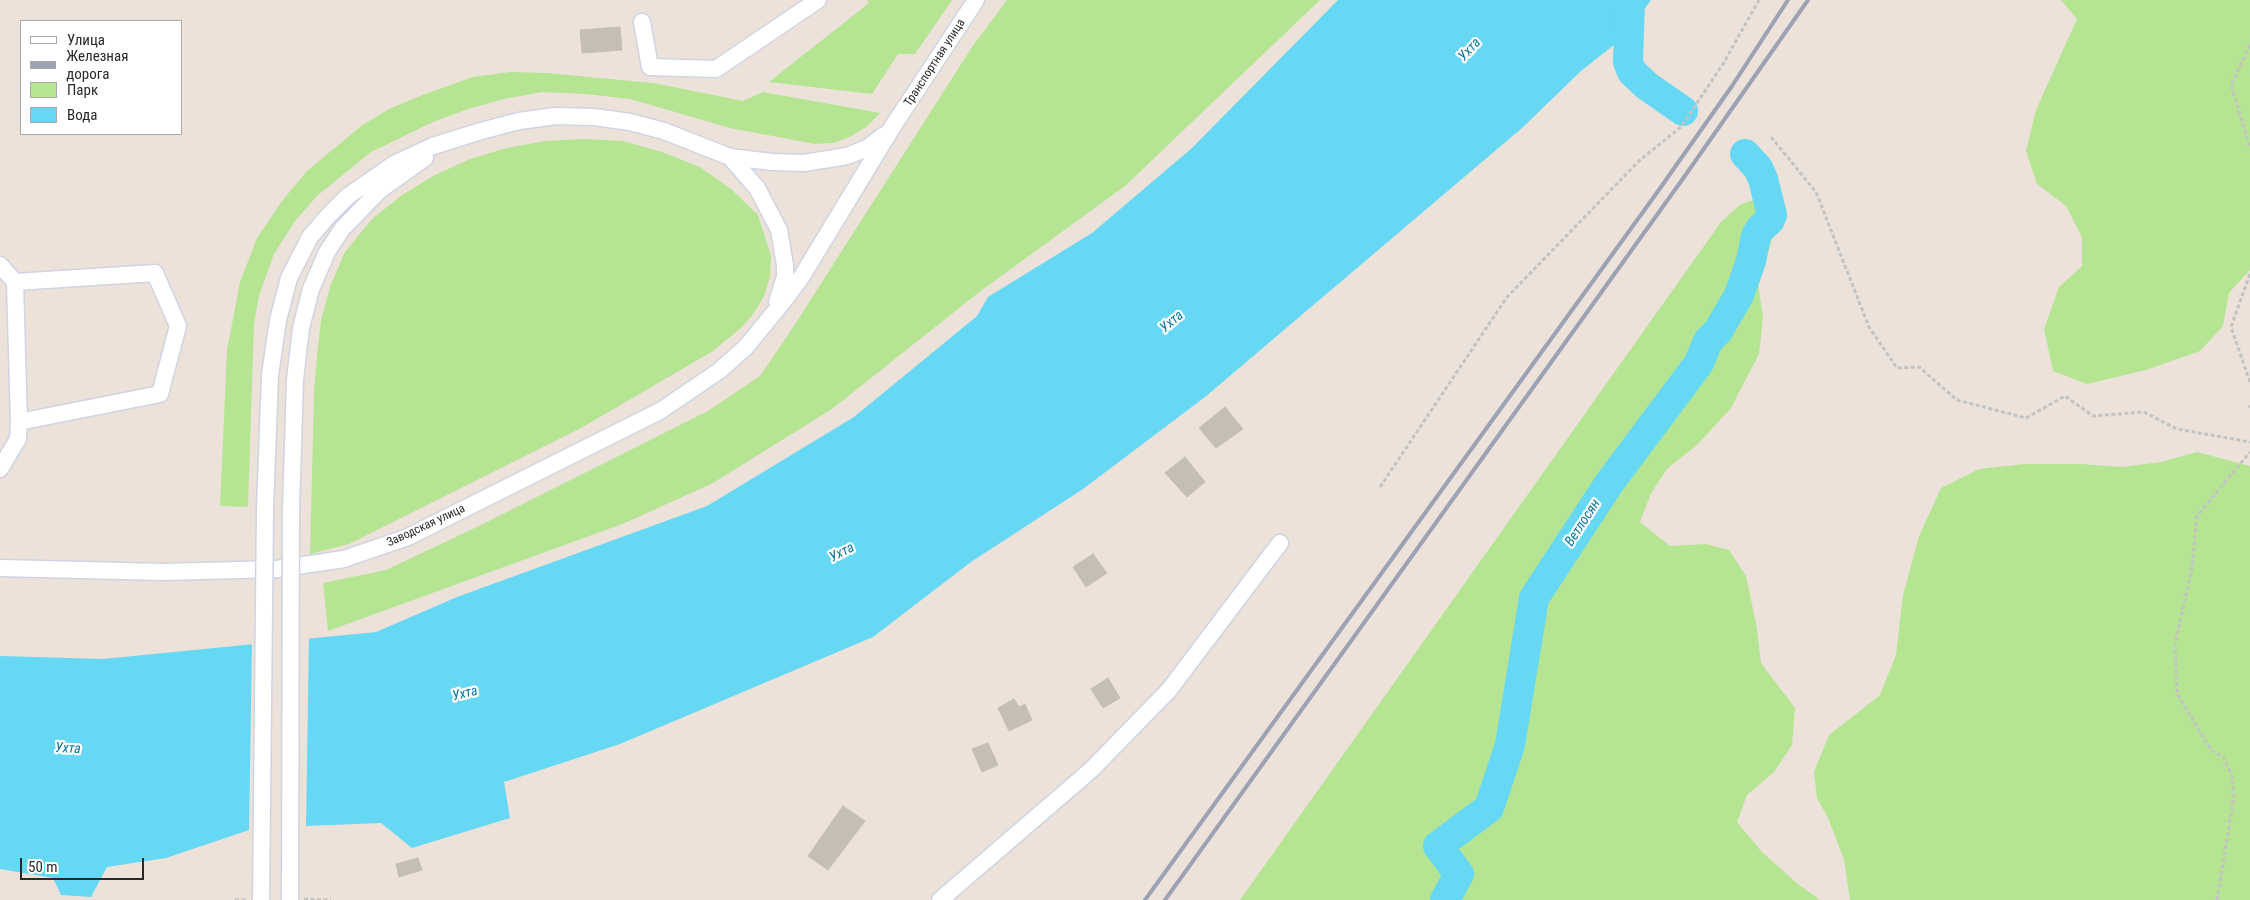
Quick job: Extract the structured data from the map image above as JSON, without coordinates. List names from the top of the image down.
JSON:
{
  "streets": {
    "street": ["Транспортная улица", "Заводская улица"]
  },
  "water": ["Ухта", "Ветлосян"],
  "legend": [
    "Улица",
    "Железная дорога",
    "Парк",
    "Вода"
  ],
  "scale_bar": "50 m"
}
